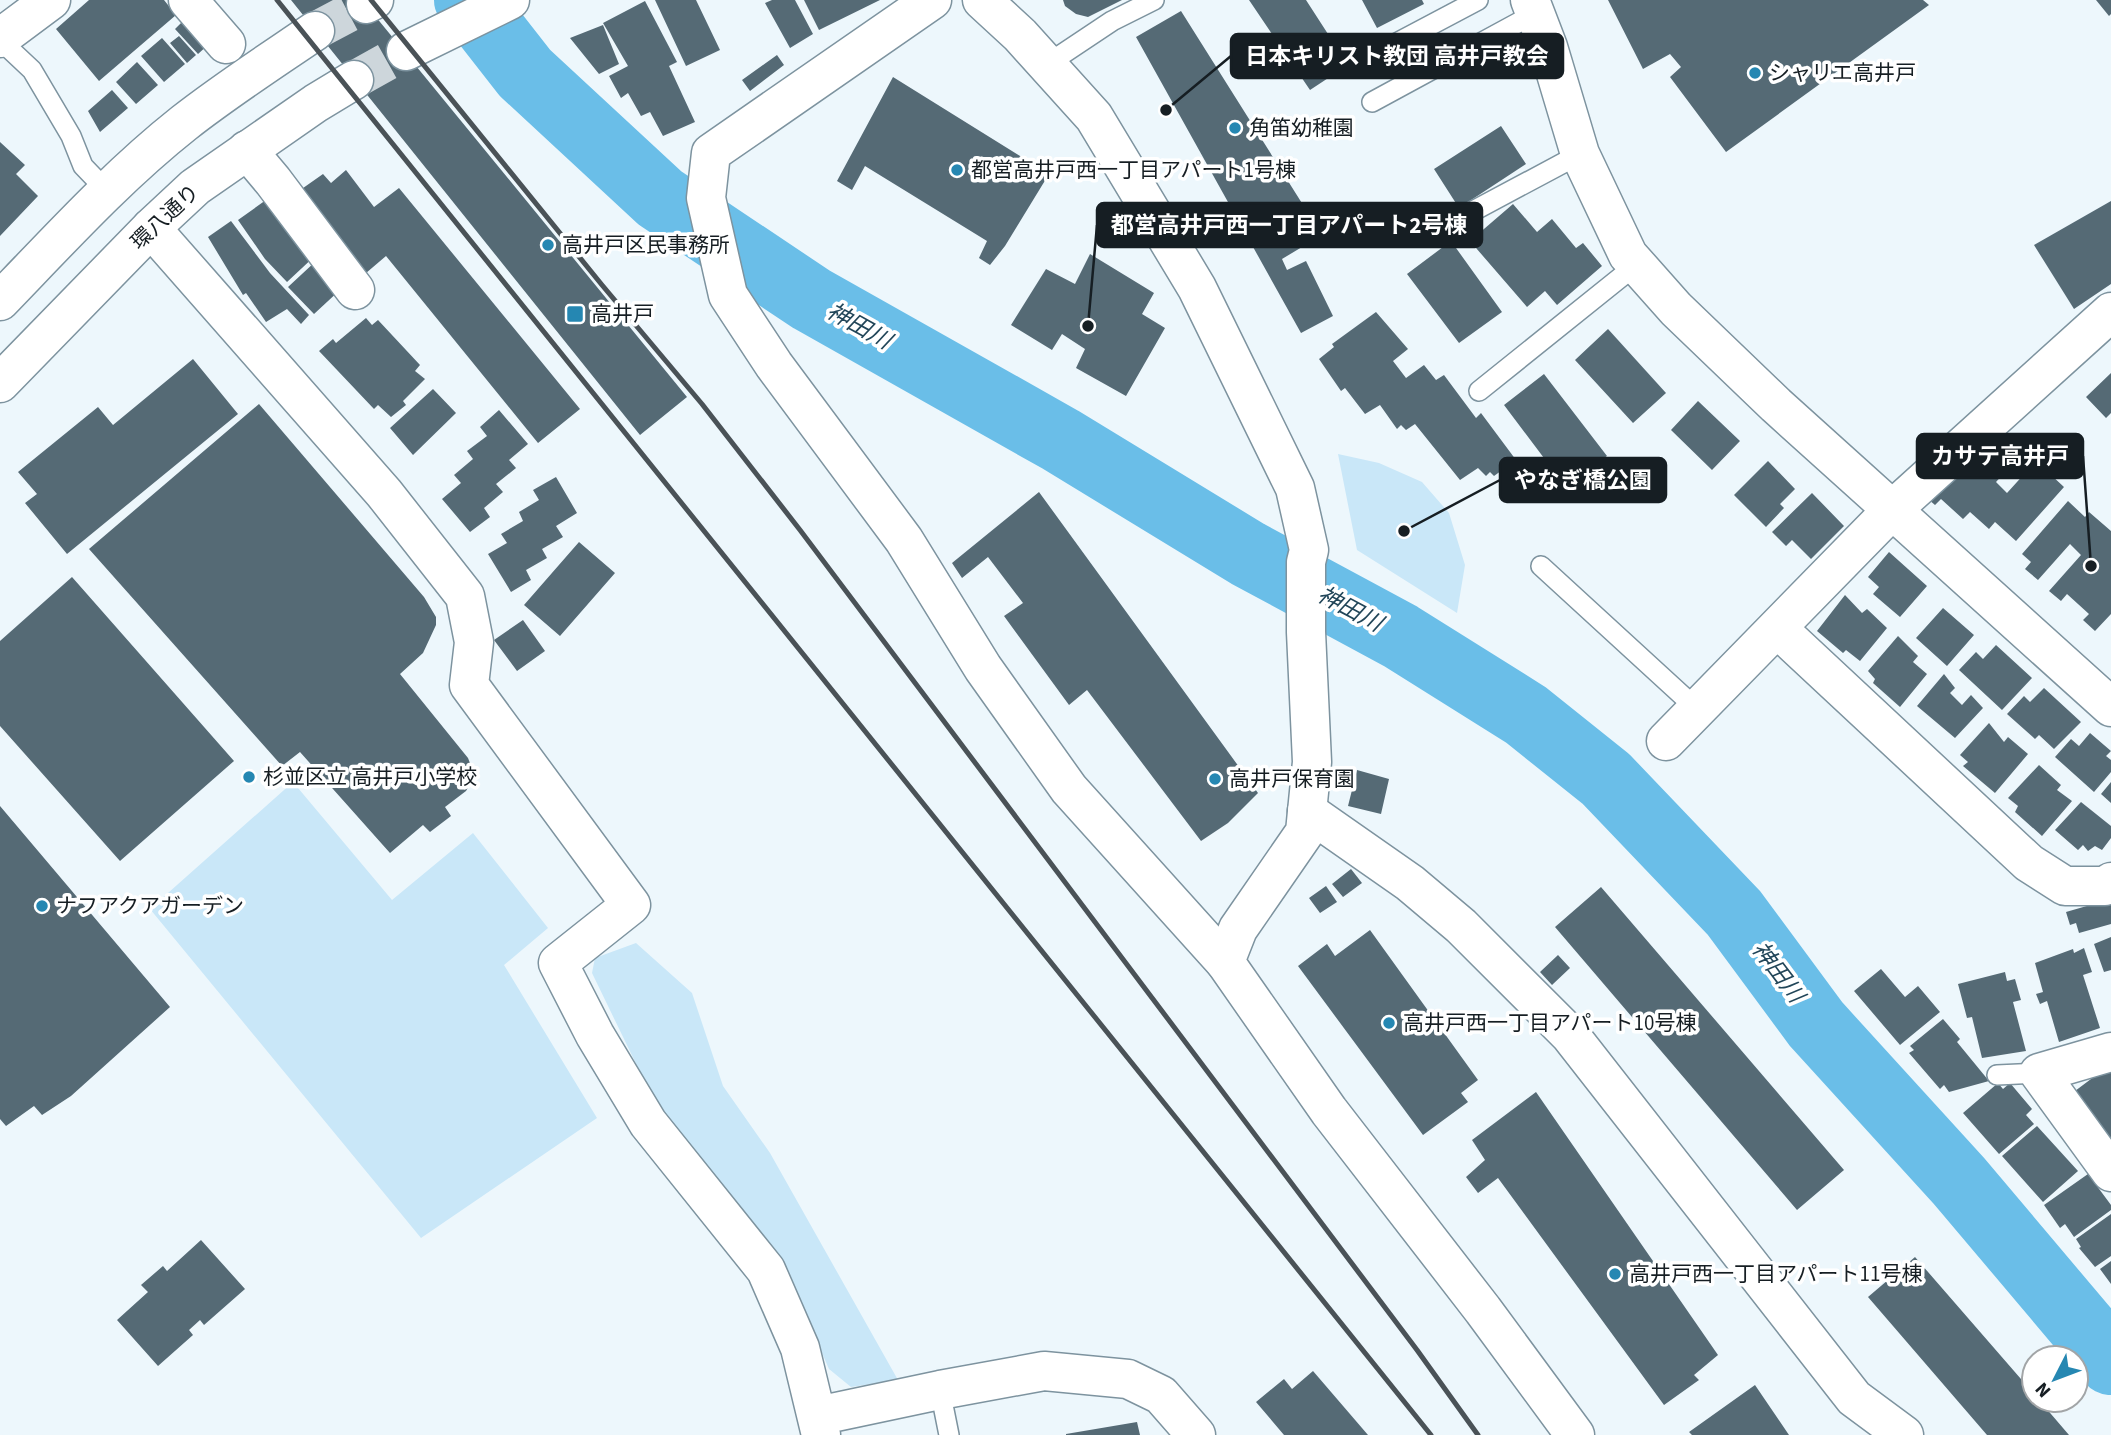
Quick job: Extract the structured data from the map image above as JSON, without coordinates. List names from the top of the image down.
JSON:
{
  "streets": {
    "street": ["環八通り"]
  },
  "water": ["神田川"],
  "places": {
    "other": [
      "シャリエ高井戸",
      "日本キリスト教団 高井戸教会",
      "角笛幼稚園",
      "都営高井戸西一丁目アパート1号棟",
      "高井戸区民事務所",
      "都営高井戸西一丁目アパート2号棟",
      "やなぎ橋公園",
      "カサテ高井戸",
      "杉並区立 高井戸小学校",
      "高井戸保育園",
      "ナフアクアガーデン",
      "高井戸西一丁目アパート10号棟",
      "高井戸西一丁目アパート11号棟"
    ],
    "transit": ["高井戸"]
  },
  "north": "bottom left"
}
